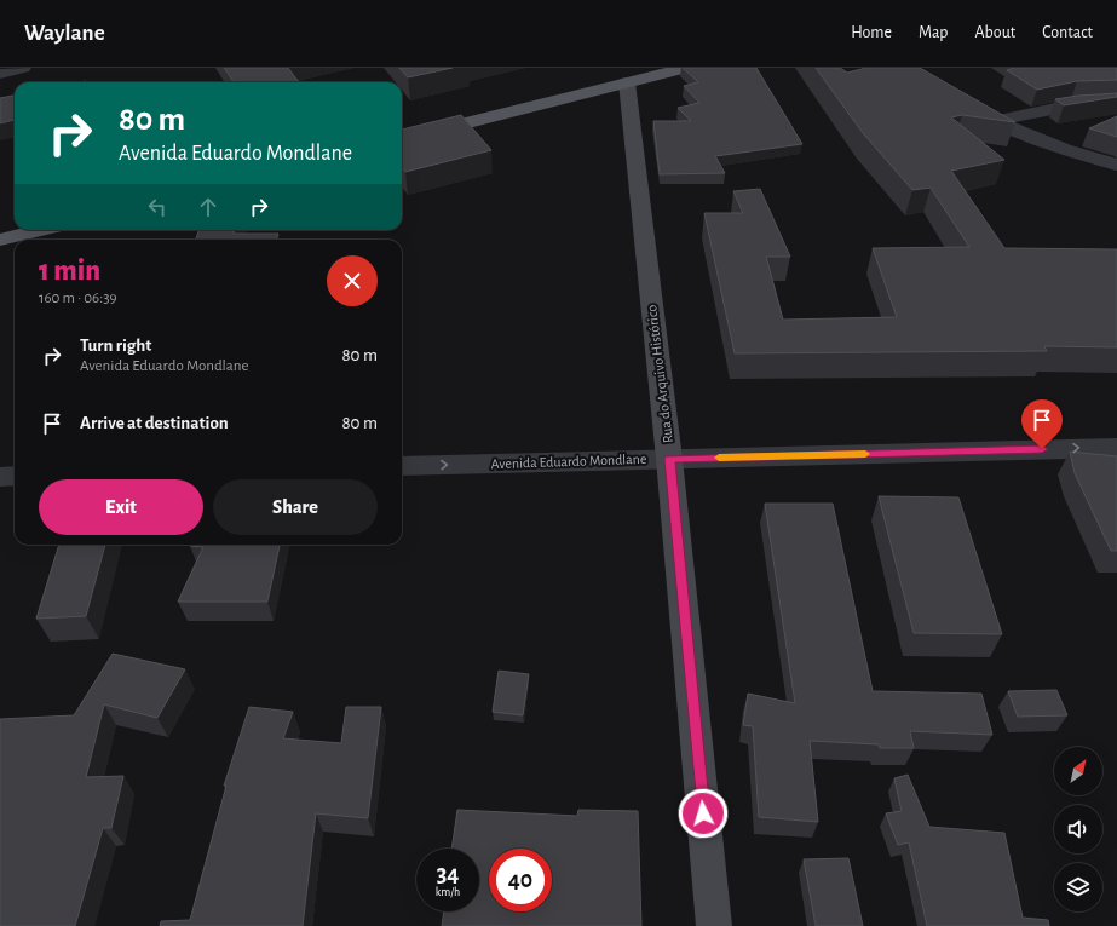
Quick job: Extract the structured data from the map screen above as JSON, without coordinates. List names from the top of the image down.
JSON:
{
  "streets": {
    "street": ["Rua do Arquivo Histórico", "Avenida Eduardo Mondlane"]
  },
  "crossings": [
    ["Rua do Arquivo Histórico", "Avenida Eduardo Mondlane"]
  ],
  "one_way": ["Avenida Eduardo Mondlane"],
  "north": "top right",
  "page": {
    "header": "Waylane",
    "nav": [
      "Home",
      "Map",
      "About",
      "Contact"
    ],
    "turn": ["80 m", "Avenida Eduardo Mondlane"],
    "heading": ["1 min", "160 m · 06:39"],
    "list": [
      {
        "name": "Turn right",
        "note": "Avenida Eduardo Mondlane",
        "value": "80 m"
      },
      {
        "name": "Arrive at destination",
        "value": "80 m"
      }
    ],
    "buttons": ["Exit", "Share"],
    "speed": "34 km/h",
    "limit": "40"
  }
}
